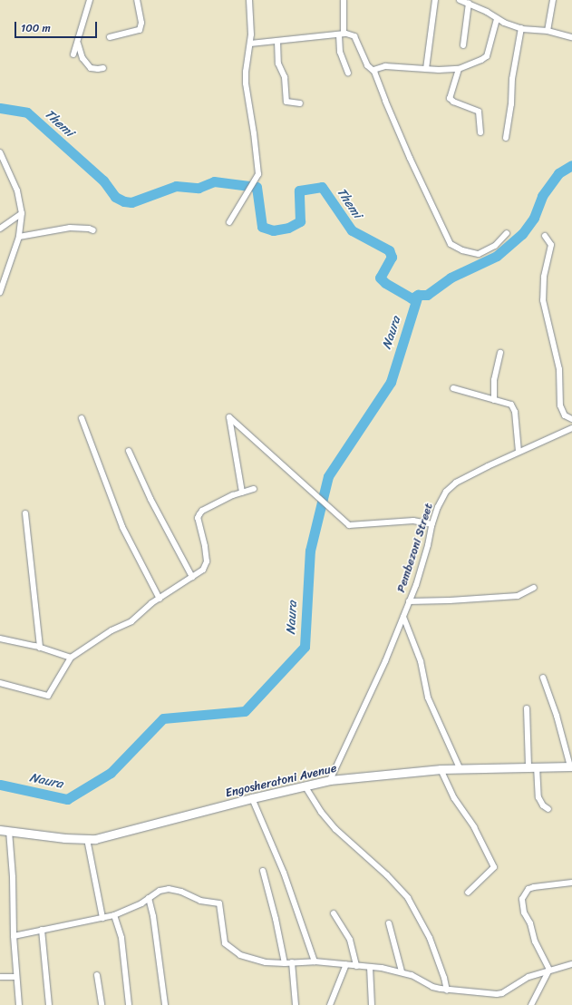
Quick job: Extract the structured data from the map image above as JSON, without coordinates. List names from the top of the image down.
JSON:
{
  "streets": {
    "street": ["Pembezoni Street", "Engosheratoni Avenue"]
  },
  "crossings": [
    ["Pembezoni Street", "Engosheratoni Avenue"]
  ],
  "water": ["Themi", "Naura"],
  "scale_bar": "100 m"
}
